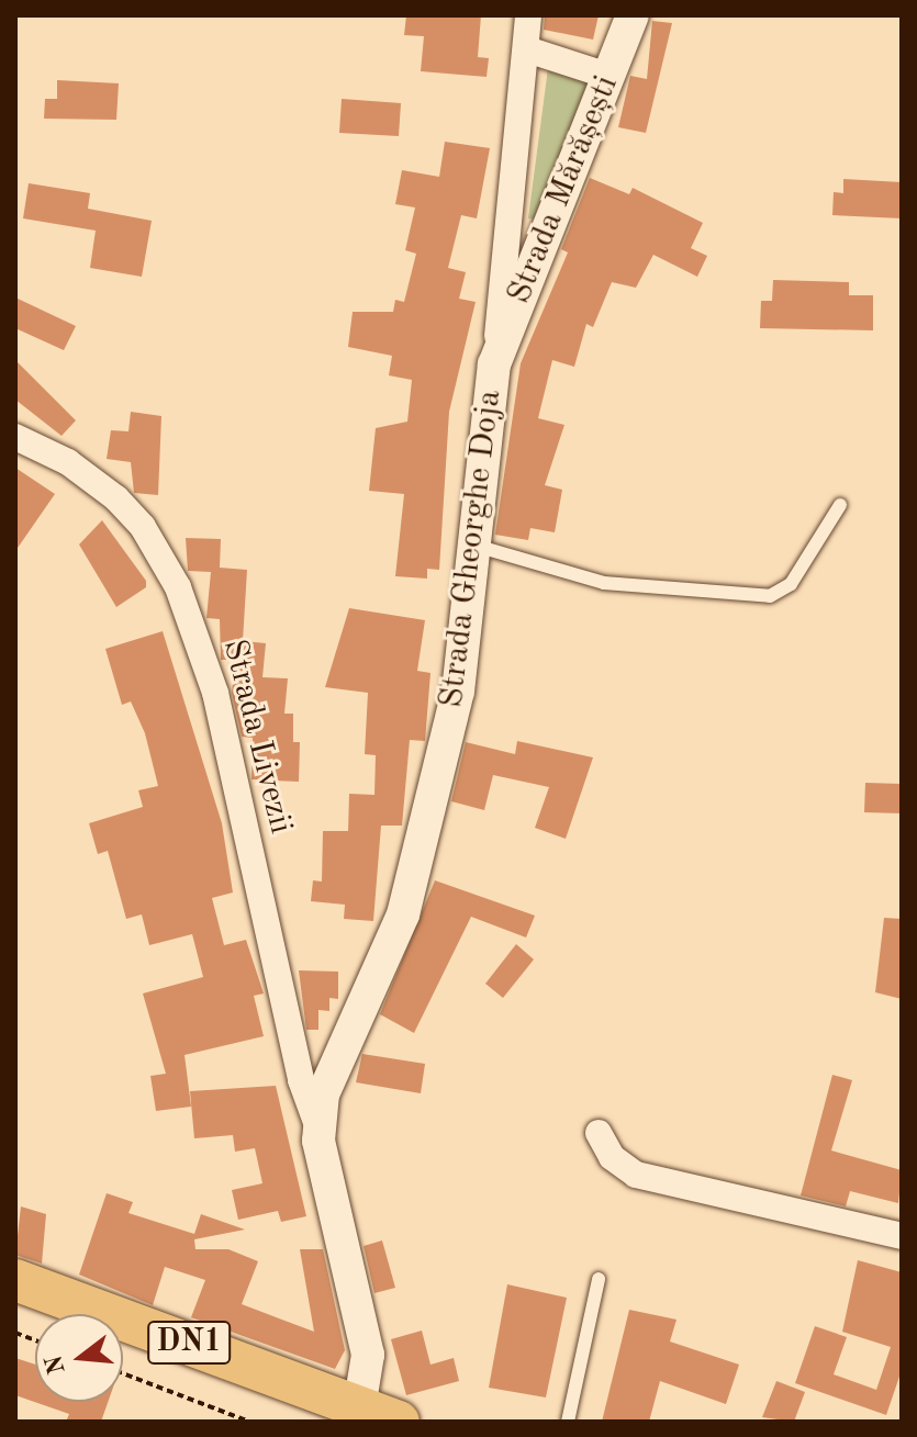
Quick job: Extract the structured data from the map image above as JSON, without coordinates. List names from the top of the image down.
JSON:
{
  "streets": {
    "main road": ["DN1"],
    "street": ["Strada Mărășești", "Strada Gheorghe Doja", "Strada Livezii"]
  },
  "crossings": [
    ["Strada Mărășești", "Strada Gheorghe Doja"],
    ["Strada Gheorghe Doja", "Strada Livezii"],
    ["Strada Gheorghe Doja", "DN1"]
  ],
  "north": "left"
}
